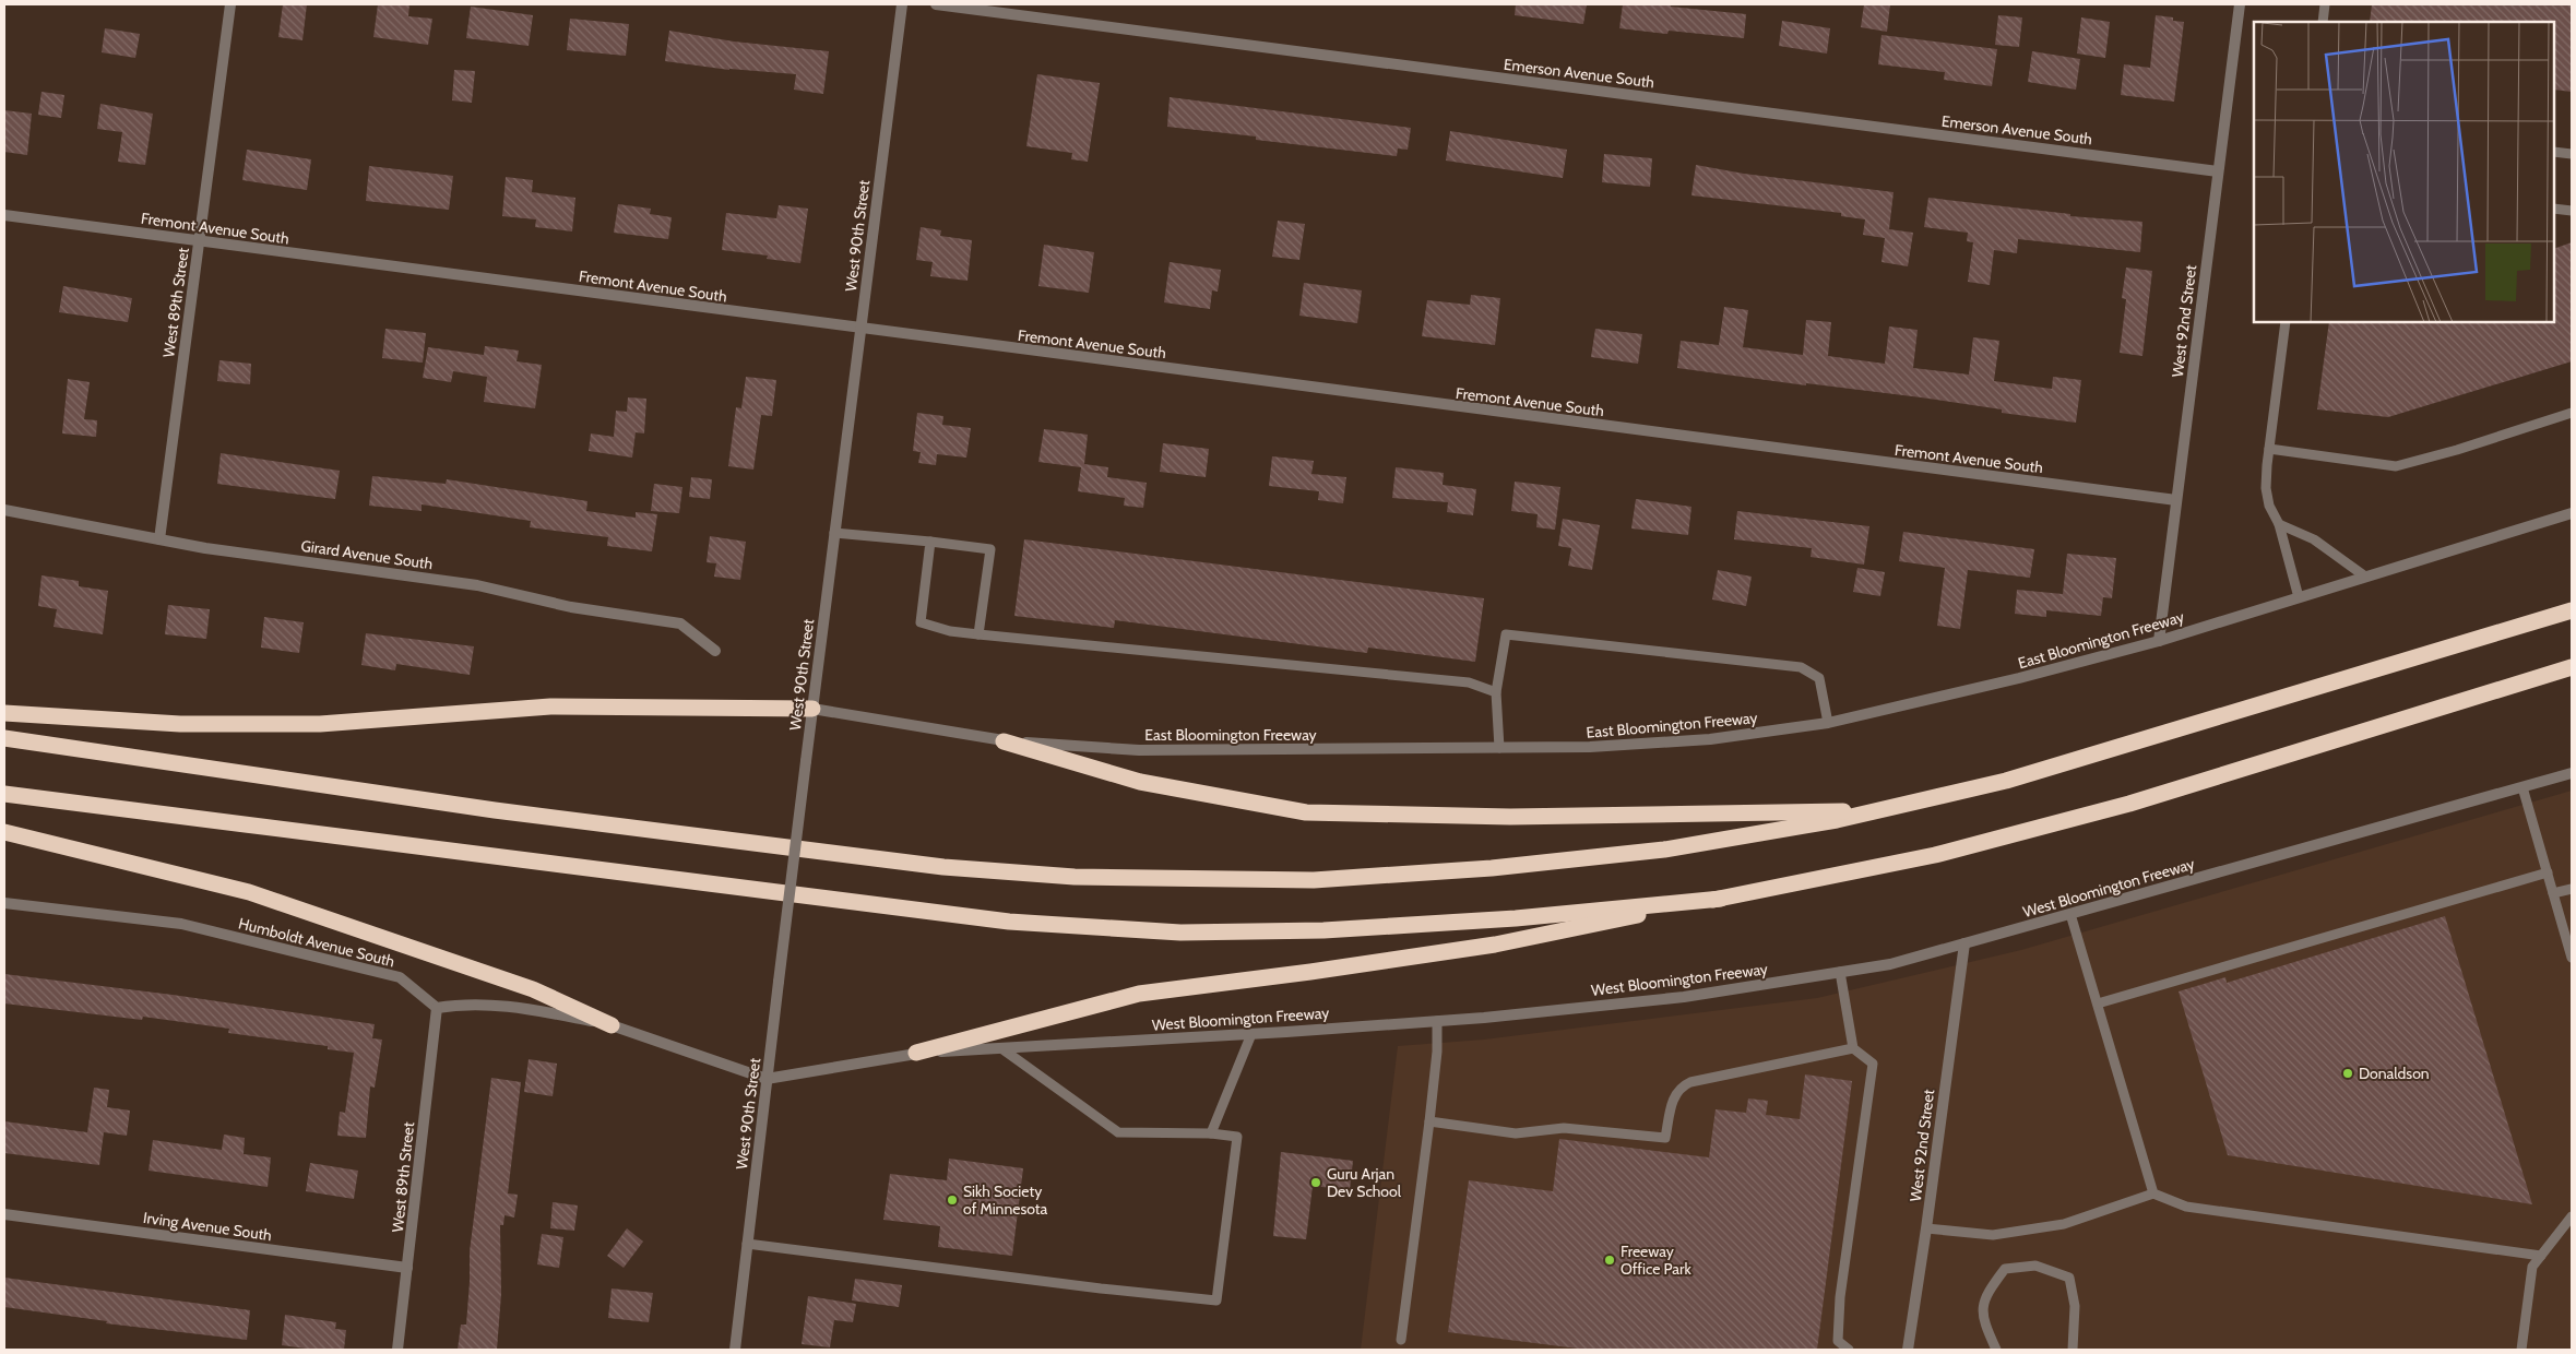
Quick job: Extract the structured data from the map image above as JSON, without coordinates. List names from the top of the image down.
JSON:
{
  "streets": {
    "street": [
      "Emerson Avenue South",
      "Fremont Avenue South",
      "West 90th Street",
      "West 89th Street",
      "West 92nd Street",
      "Girard Avenue South",
      "East Bloomington Freeway",
      "West Bloomington Freeway",
      "Humboldt Avenue South",
      "Irving Avenue South"
    ]
  },
  "crossings": [
    ["Emerson Avenue South", "West 92nd Street"],
    ["Fremont Avenue South", "West 90th Street"],
    ["Fremont Avenue South", "West 89th Street"],
    ["Fremont Avenue South", "West 92nd Street"],
    ["West 90th Street", "East Bloomington Freeway"],
    ["West 90th Street", "West Bloomington Freeway"],
    ["West 89th Street", "Girard Avenue South"],
    ["West 89th Street", "Humboldt Avenue South"],
    ["West 89th Street", "Irving Avenue South"],
    ["West 92nd Street", "East Bloomington Freeway"],
    ["West 92nd Street", "West Bloomington Freeway"]
  ],
  "places": [
    "Donaldson",
    "Guru Arjan Dev School",
    "Sikh Society of Minnesota",
    "Freeway Office Park"
  ]
}
